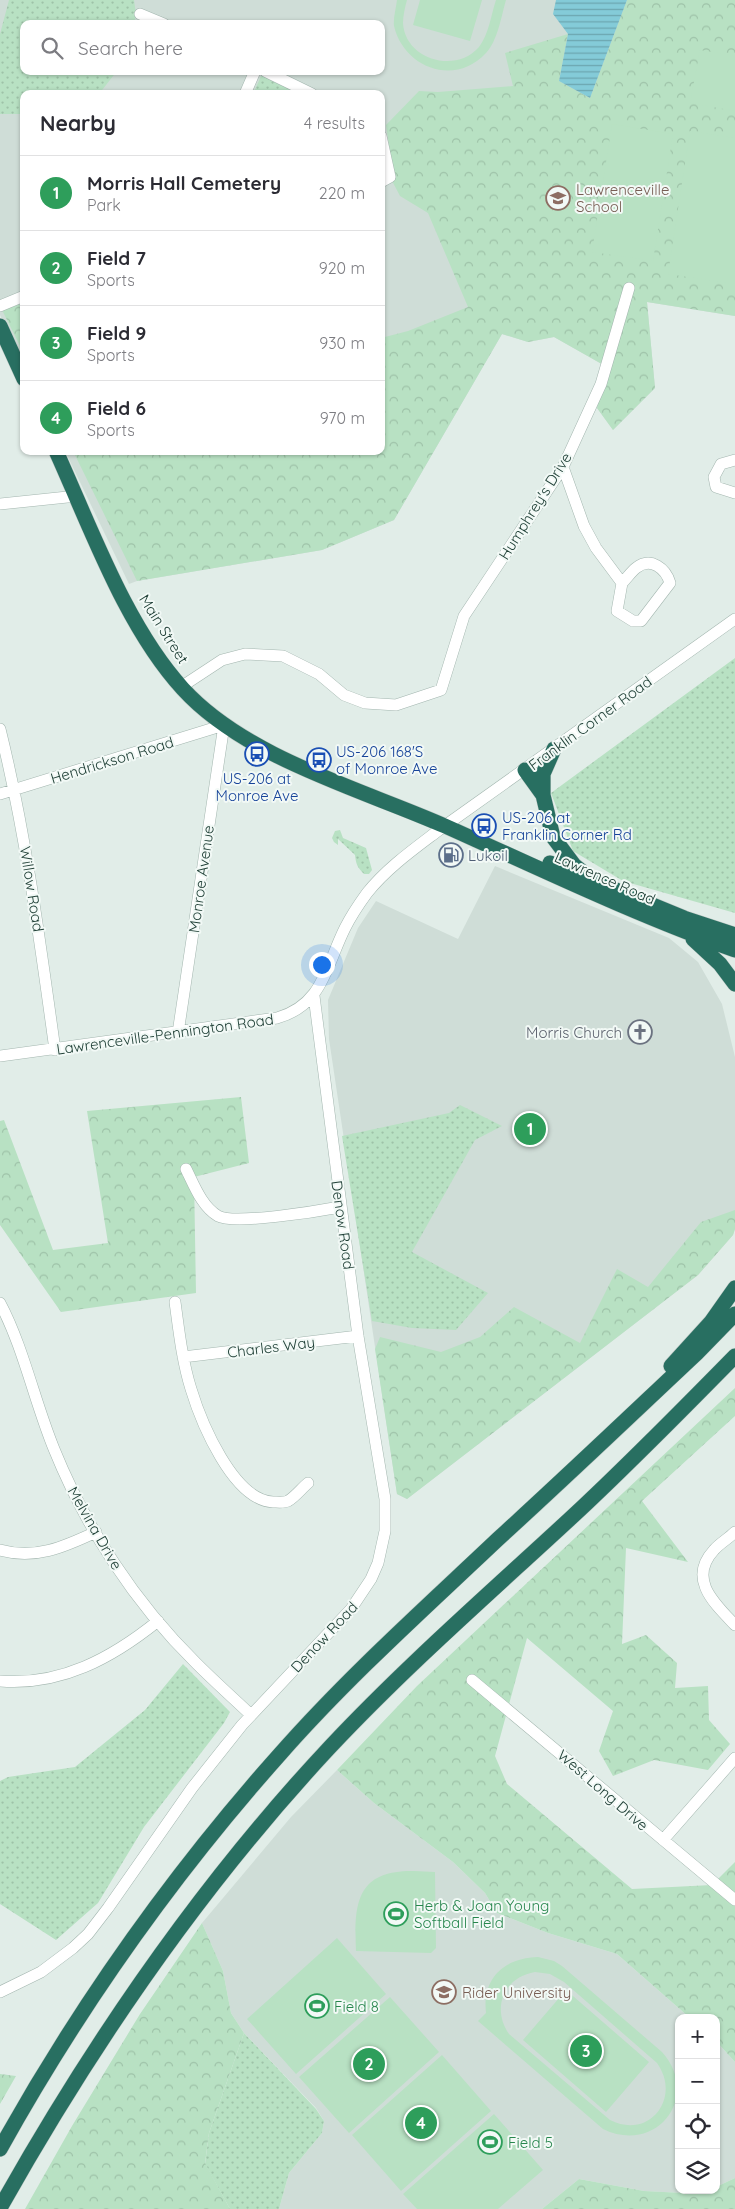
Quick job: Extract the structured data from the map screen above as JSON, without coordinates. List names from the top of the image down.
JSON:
{
  "streets": {
    "highway": ["Main Street", "Lawrence Road"],
    "street": [
      "Humphrey's Drive",
      "Franklin Corner Road",
      "Hendrickson Road",
      "Monroe Avenue",
      "Willow Road",
      "Lawrenceville-Pennington Road",
      "Denow Road",
      "Charles Way",
      "Melvina Drive",
      "West Long Drive"
    ]
  },
  "crossings": [
    ["Humphrey's Drive", "Main Street"],
    ["Main Street", "Franklin Corner Road"],
    ["Main Street", "Hendrickson Road"],
    ["Main Street", "Lawrence Road"],
    ["Main Street", "Monroe Avenue"],
    ["Main Street", "Lawrenceville-Pennington Road"],
    ["Franklin Corner Road", "Lawrence Road"],
    ["Franklin Corner Road", "Lawrenceville-Pennington Road"],
    ["Hendrickson Road", "Monroe Avenue"],
    ["Hendrickson Road", "Willow Road"],
    ["Lawrence Road", "Lawrenceville-Pennington Road"],
    ["Monroe Avenue", "Lawrenceville-Pennington Road"],
    ["Willow Road", "Lawrenceville-Pennington Road"],
    ["Lawrenceville-Pennington Road", "Denow Road"],
    ["Denow Road", "Charles Way"],
    ["Denow Road", "Melvina Drive"]
  ],
  "places": {
    "school or university": ["Lawrenceville School", "Rider University"],
    "bus stop": ["US-206 at Monroe Ave", "US-206 168'S of Monroe Ave", "US-206 at Franklin Corner Rd"],
    "fuel station": ["Lukoil"],
    "church": ["Morris Church"],
    "sports": ["Herb & Joan Young Softball Field", "Field 8", "Field 5"]
  },
  "page": {
    "search": "Search here",
    "heading": ["Nearby", "4 results"],
    "list": [
      {
        "mark": "1",
        "name": "Morris Hall Cemetery",
        "note": "Park",
        "value": "220 m"
      },
      {
        "mark": "2",
        "name": "Field 7",
        "note": "Sports",
        "value": "920 m"
      },
      {
        "mark": "3",
        "name": "Field 9",
        "note": "Sports",
        "value": "930 m"
      },
      {
        "mark": "4",
        "name": "Field 6",
        "note": "Sports",
        "value": "970 m"
      }
    ],
    "pins": [
      "1",
      "3",
      "2",
      "4"
    ],
    "map_buttons": ["+", "−"]
  }
}
